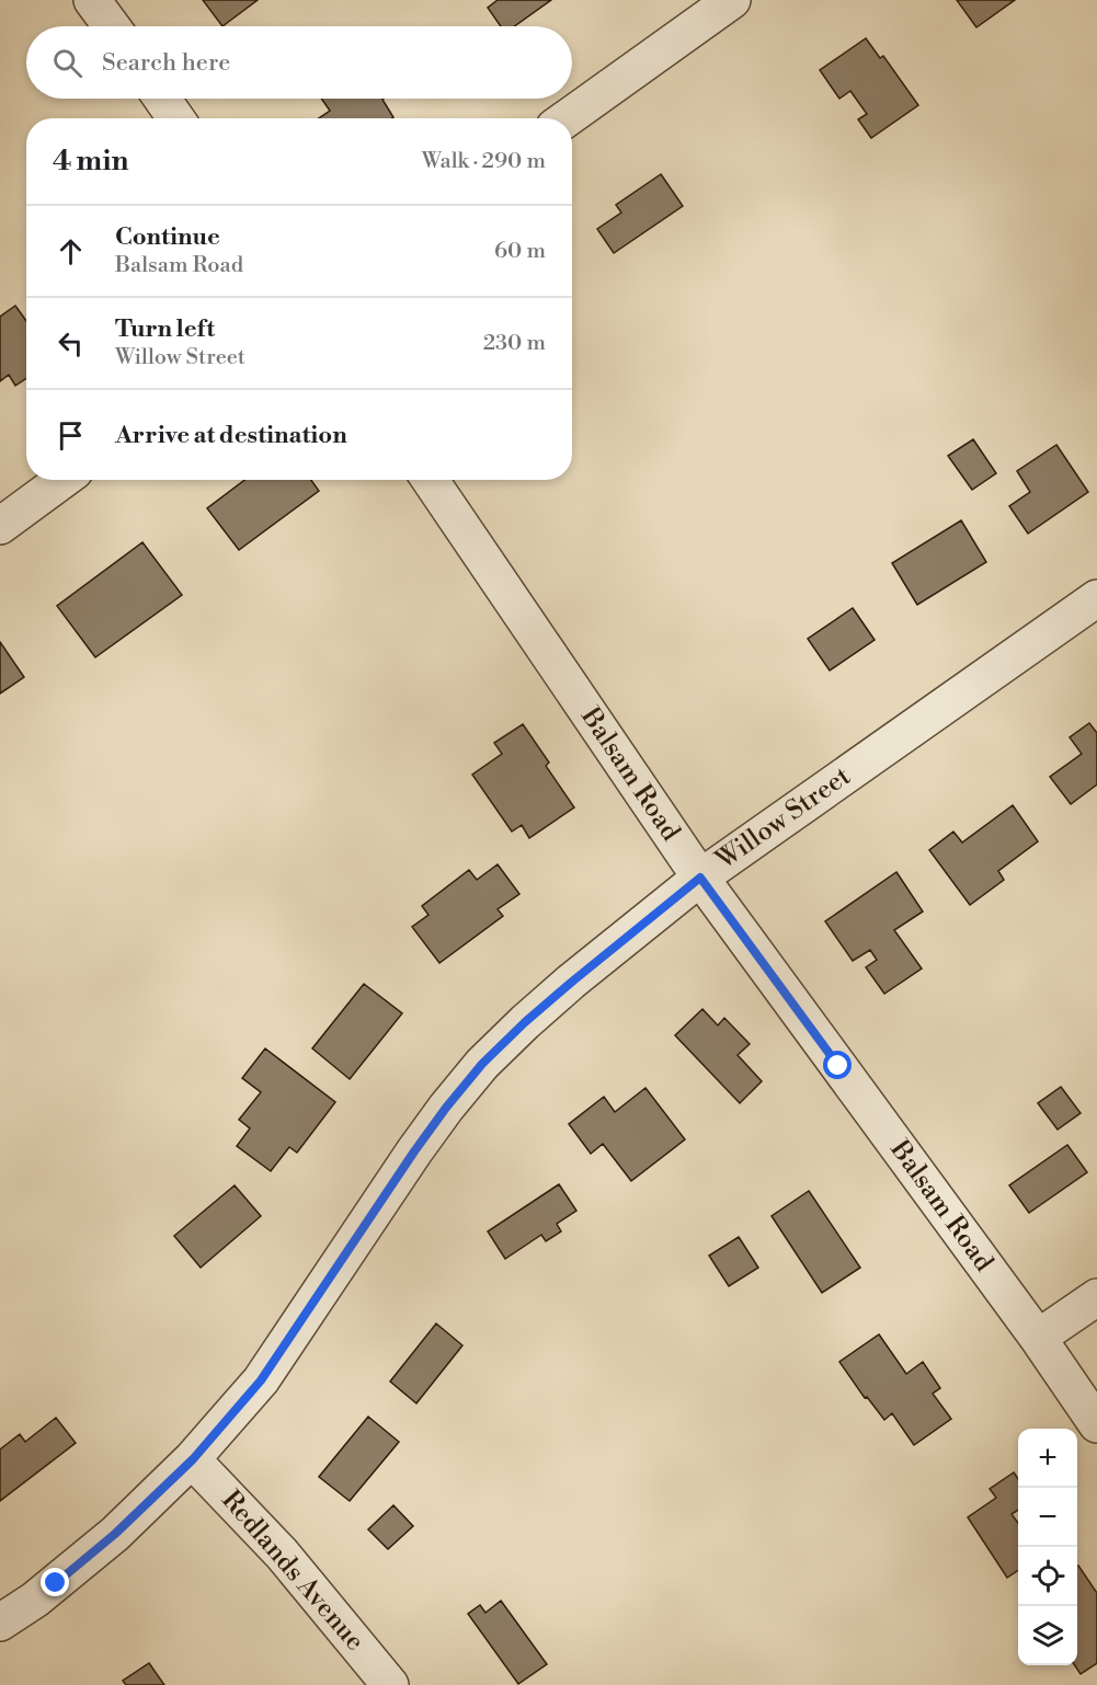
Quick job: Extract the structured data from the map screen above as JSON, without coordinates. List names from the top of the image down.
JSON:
{
  "streets": {
    "street": ["Balsam Road", "Willow Street", "Redlands Avenue"]
  },
  "crossings": [
    ["Balsam Road", "Willow Street"],
    ["Willow Street", "Redlands Avenue"]
  ],
  "page": {
    "search": "Search here",
    "heading": ["4 min", "Walk · 290 m"],
    "list": [
      ["Continue", "Balsam Road", "60 m"],
      ["Turn left", "Willow Street", "230 m"],
      "Arrive at destination"
    ],
    "map_buttons": ["+", "−"]
  }
}
